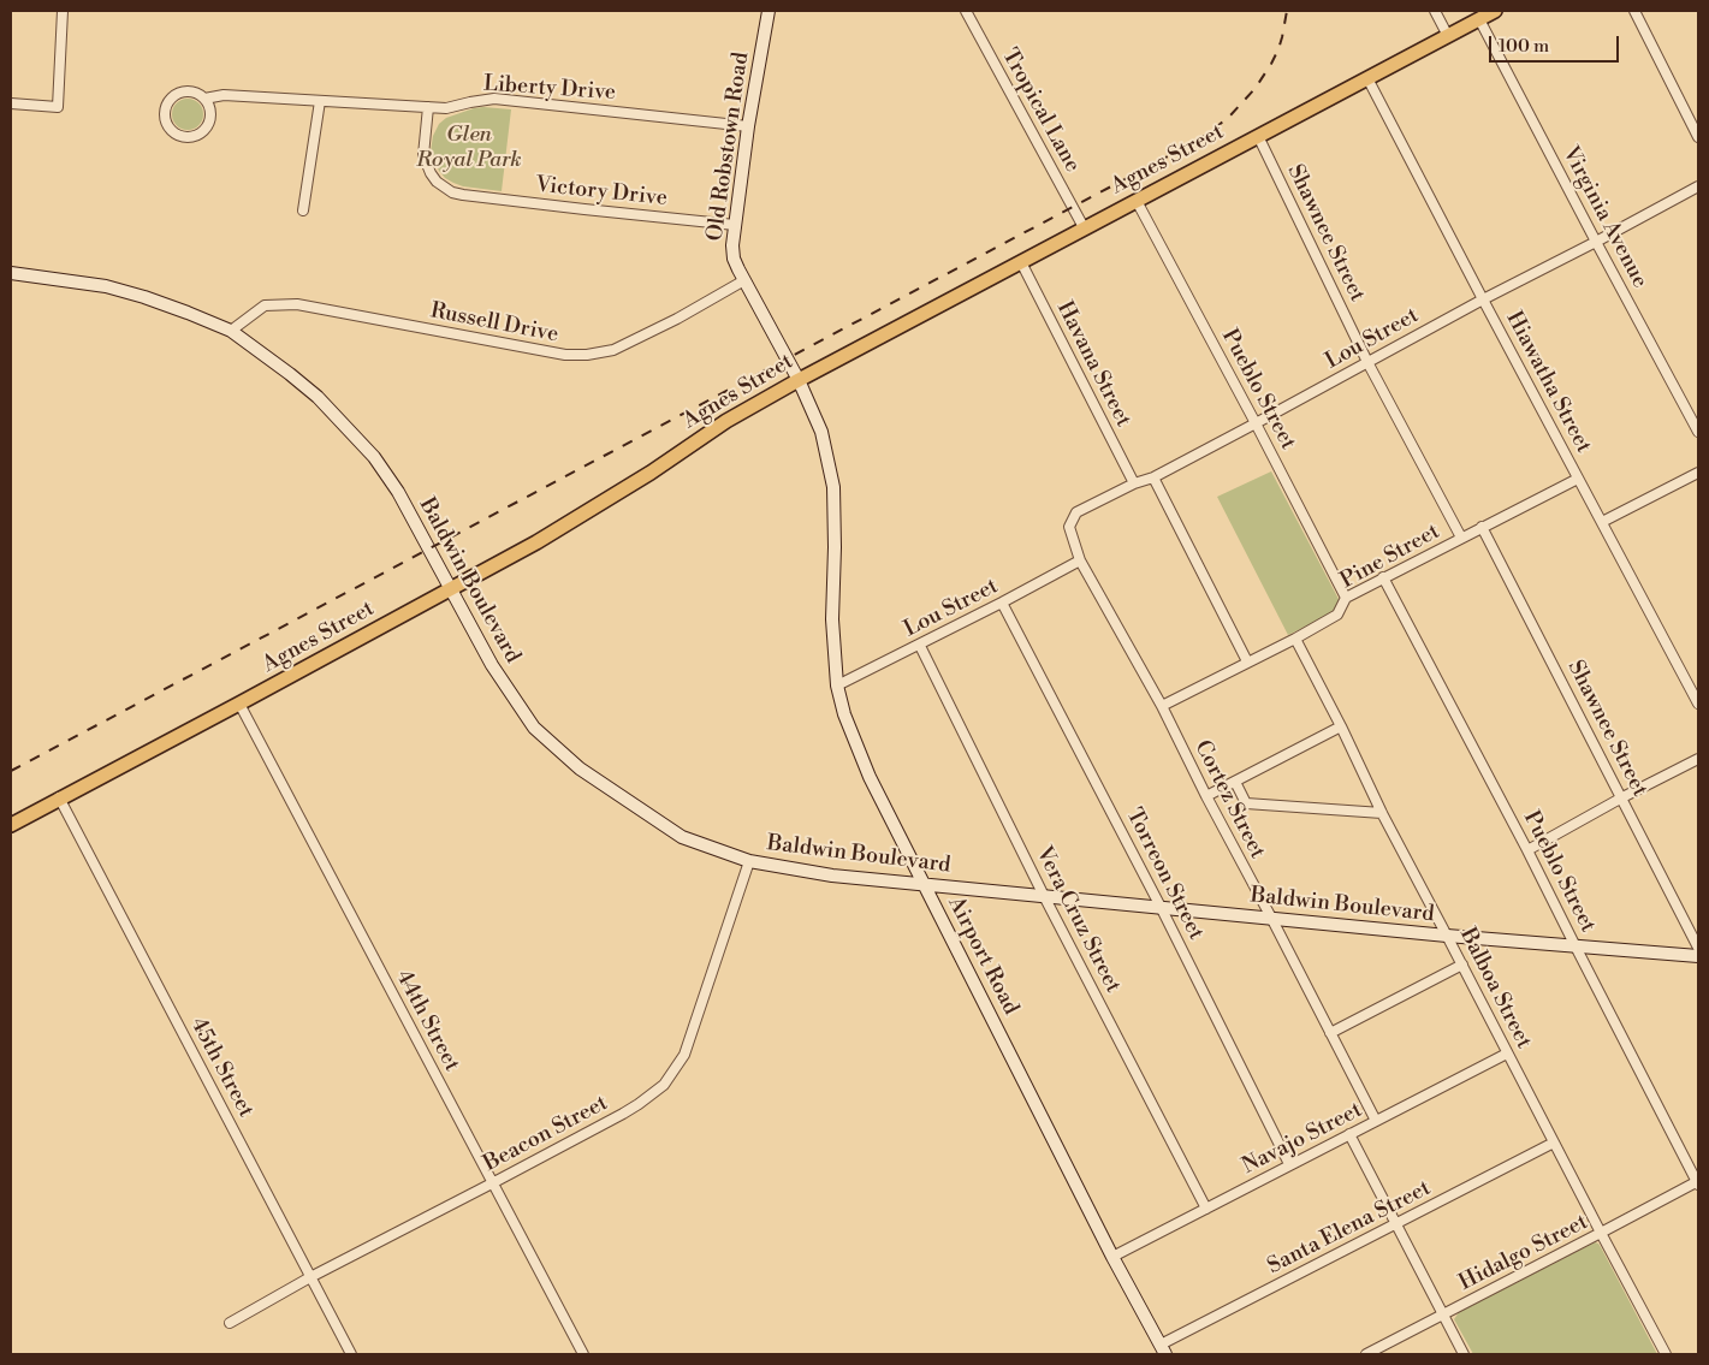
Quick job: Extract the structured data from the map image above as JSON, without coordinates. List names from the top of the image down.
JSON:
{
  "streets": {
    "main road": [
      "Old Robstown Road",
      "Agnes Street",
      "Baldwin Boulevard",
      "Airport Road"
    ],
    "street": [
      "Liberty Drive",
      "Tropical Lane",
      "Victory Drive",
      "Virginia Avenue",
      "Shawnee Street",
      "Russell Drive",
      "Lou Street",
      "Havana Street",
      "Hiawatha Street",
      "Pueblo Street",
      "Pine Street",
      "Cortez Street",
      "Torreon Street",
      "Vera Cruz Street",
      "Balboa Street",
      "44th Street",
      "45th Street",
      "Beacon Street",
      "Navajo Street",
      "Santa Elena Street",
      "Hidalgo Street"
    ]
  },
  "crossings": [
    ["Liberty Drive", "Old Robstown Road"],
    ["Liberty Drive", "Victory Drive"],
    ["Tropical Lane", "Agnes Street"],
    ["Old Robstown Road", "Agnes Street"],
    ["Old Robstown Road", "Victory Drive"],
    ["Old Robstown Road", "Russell Drive"],
    ["Old Robstown Road", "Airport Road"],
    ["Agnes Street", "Virginia Avenue"],
    ["Agnes Street", "Shawnee Street"],
    ["Agnes Street", "Havana Street"],
    ["Agnes Street", "Hiawatha Street"],
    ["Agnes Street", "Pueblo Street"],
    ["Agnes Street", "Baldwin Boulevard"],
    ["Agnes Street", "Airport Road"],
    ["Agnes Street", "44th Street"],
    ["Agnes Street", "45th Street"],
    ["Virginia Avenue", "Lou Street"],
    ["Shawnee Street", "Lou Street"],
    ["Shawnee Street", "Pine Street"],
    ["Russell Drive", "Baldwin Boulevard"],
    ["Lou Street", "Havana Street"],
    ["Lou Street", "Hiawatha Street"],
    ["Lou Street", "Pueblo Street"],
    ["Lou Street", "Cortez Street"],
    ["Lou Street", "Torreon Street"],
    ["Lou Street", "Vera Cruz Street"],
    ["Lou Street", "Airport Road"],
    ["Hiawatha Street", "Pine Street"],
    ["Pueblo Street", "Pine Street"],
    ["Pueblo Street", "Baldwin Boulevard"],
    ["Pueblo Street", "Hidalgo Street"],
    ["Pine Street", "Cortez Street"],
    ["Pine Street", "Balboa Street"],
    ["Baldwin Boulevard", "Cortez Street"],
    ["Baldwin Boulevard", "Torreon Street"],
    ["Baldwin Boulevard", "Vera Cruz Street"],
    ["Baldwin Boulevard", "Airport Road"],
    ["Baldwin Boulevard", "Balboa Street"],
    ["Baldwin Boulevard", "Beacon Street"],
    ["Cortez Street", "Navajo Street"],
    ["Torreon Street", "Navajo Street"],
    ["Vera Cruz Street", "Navajo Street"],
    ["Airport Road", "Navajo Street"],
    ["Airport Road", "Santa Elena Street"],
    ["Balboa Street", "Navajo Street"],
    ["Balboa Street", "Santa Elena Street"],
    ["Balboa Street", "Hidalgo Street"],
    ["44th Street", "Beacon Street"],
    ["45th Street", "Beacon Street"]
  ],
  "parks": ["Glen Royal Park"],
  "scale_bar": "100 m"
}
